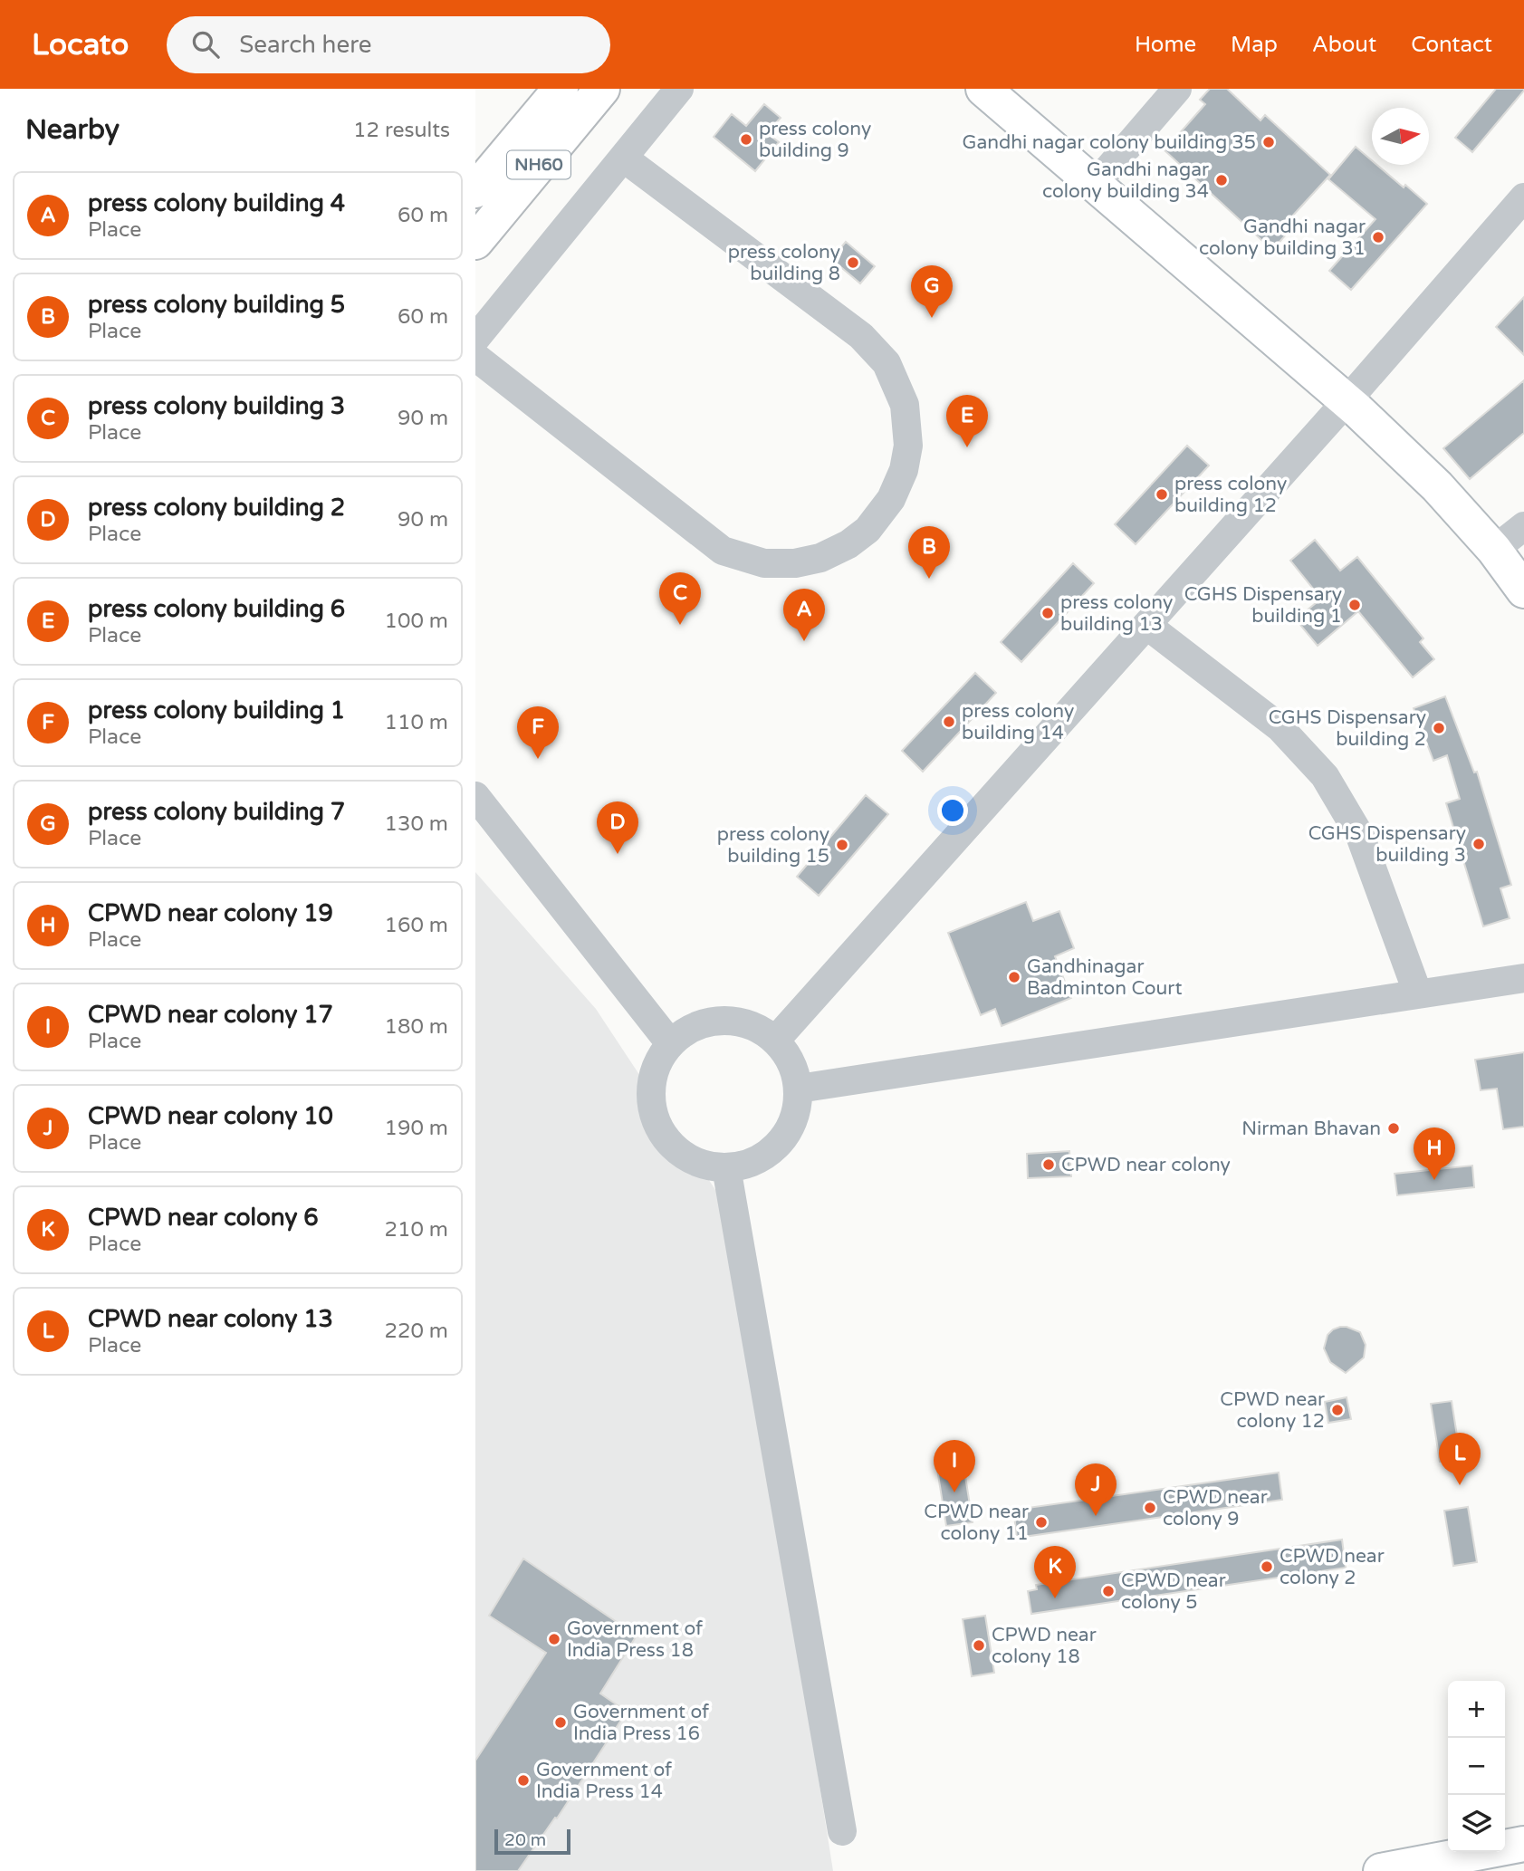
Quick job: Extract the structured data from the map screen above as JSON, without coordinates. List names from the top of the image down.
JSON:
{
  "streets": {
    "main road": ["NH60"]
  },
  "places": [
    "press colony building 9",
    "Gandhi nagar colony building 35",
    "Gandhi nagar colony building 34",
    "Gandhi nagar colony building 31",
    "press colony building 8",
    "press colony building 12",
    "CGHS Dispensary building 1",
    "press colony building 13",
    "press colony building 14",
    "CGHS Dispensary building 2",
    "CGHS Dispensary building 3",
    "press colony building 15",
    "Gandhinagar Badminton Court",
    "Nirman Bhavan",
    "CPWD near colony",
    "CPWD near colony 12",
    "CPWD near colony 9",
    "CPWD near colony 11",
    "CPWD near colony 2",
    "CPWD near colony 5",
    "Government of India Press 18",
    "CPWD near colony 18",
    "Government of India Press 16",
    "Government of India Press 14"
  ],
  "scale_bar": "20 m",
  "north": "right",
  "page": {
    "header": "Locato",
    "search": "Search here",
    "nav": [
      "Home",
      "Map",
      "About",
      "Contact"
    ],
    "heading": ["Nearby", "12 results"],
    "list": [
      {
        "mark": "A",
        "name": "press colony building 4",
        "note": "Place",
        "value": "60 m"
      },
      {
        "mark": "B",
        "name": "press colony building 5",
        "note": "Place",
        "value": "60 m"
      },
      {
        "mark": "C",
        "name": "press colony building 3",
        "note": "Place",
        "value": "90 m"
      },
      {
        "mark": "D",
        "name": "press colony building 2",
        "note": "Place",
        "value": "90 m"
      },
      {
        "mark": "E",
        "name": "press colony building 6",
        "note": "Place",
        "value": "100 m"
      },
      {
        "mark": "F",
        "name": "press colony building 1",
        "note": "Place",
        "value": "110 m"
      },
      {
        "mark": "G",
        "name": "press colony building 7",
        "note": "Place",
        "value": "130 m"
      },
      {
        "mark": "H",
        "name": "CPWD near colony 19",
        "note": "Place",
        "value": "160 m"
      },
      {
        "mark": "I",
        "name": "CPWD near colony 17",
        "note": "Place",
        "value": "180 m"
      },
      {
        "mark": "J",
        "name": "CPWD near colony 10",
        "note": "Place",
        "value": "190 m"
      },
      {
        "mark": "K",
        "name": "CPWD near colony 6",
        "note": "Place",
        "value": "210 m"
      },
      {
        "mark": "L",
        "name": "CPWD near colony 13",
        "note": "Place",
        "value": "220 m"
      }
    ],
    "pins": [
      "G",
      "E",
      "B",
      "C",
      "A",
      "F",
      "D",
      "H",
      "L",
      "I",
      "J",
      "K"
    ],
    "map_buttons": ["+", "−"],
    "scale": "20 m"
  }
}
